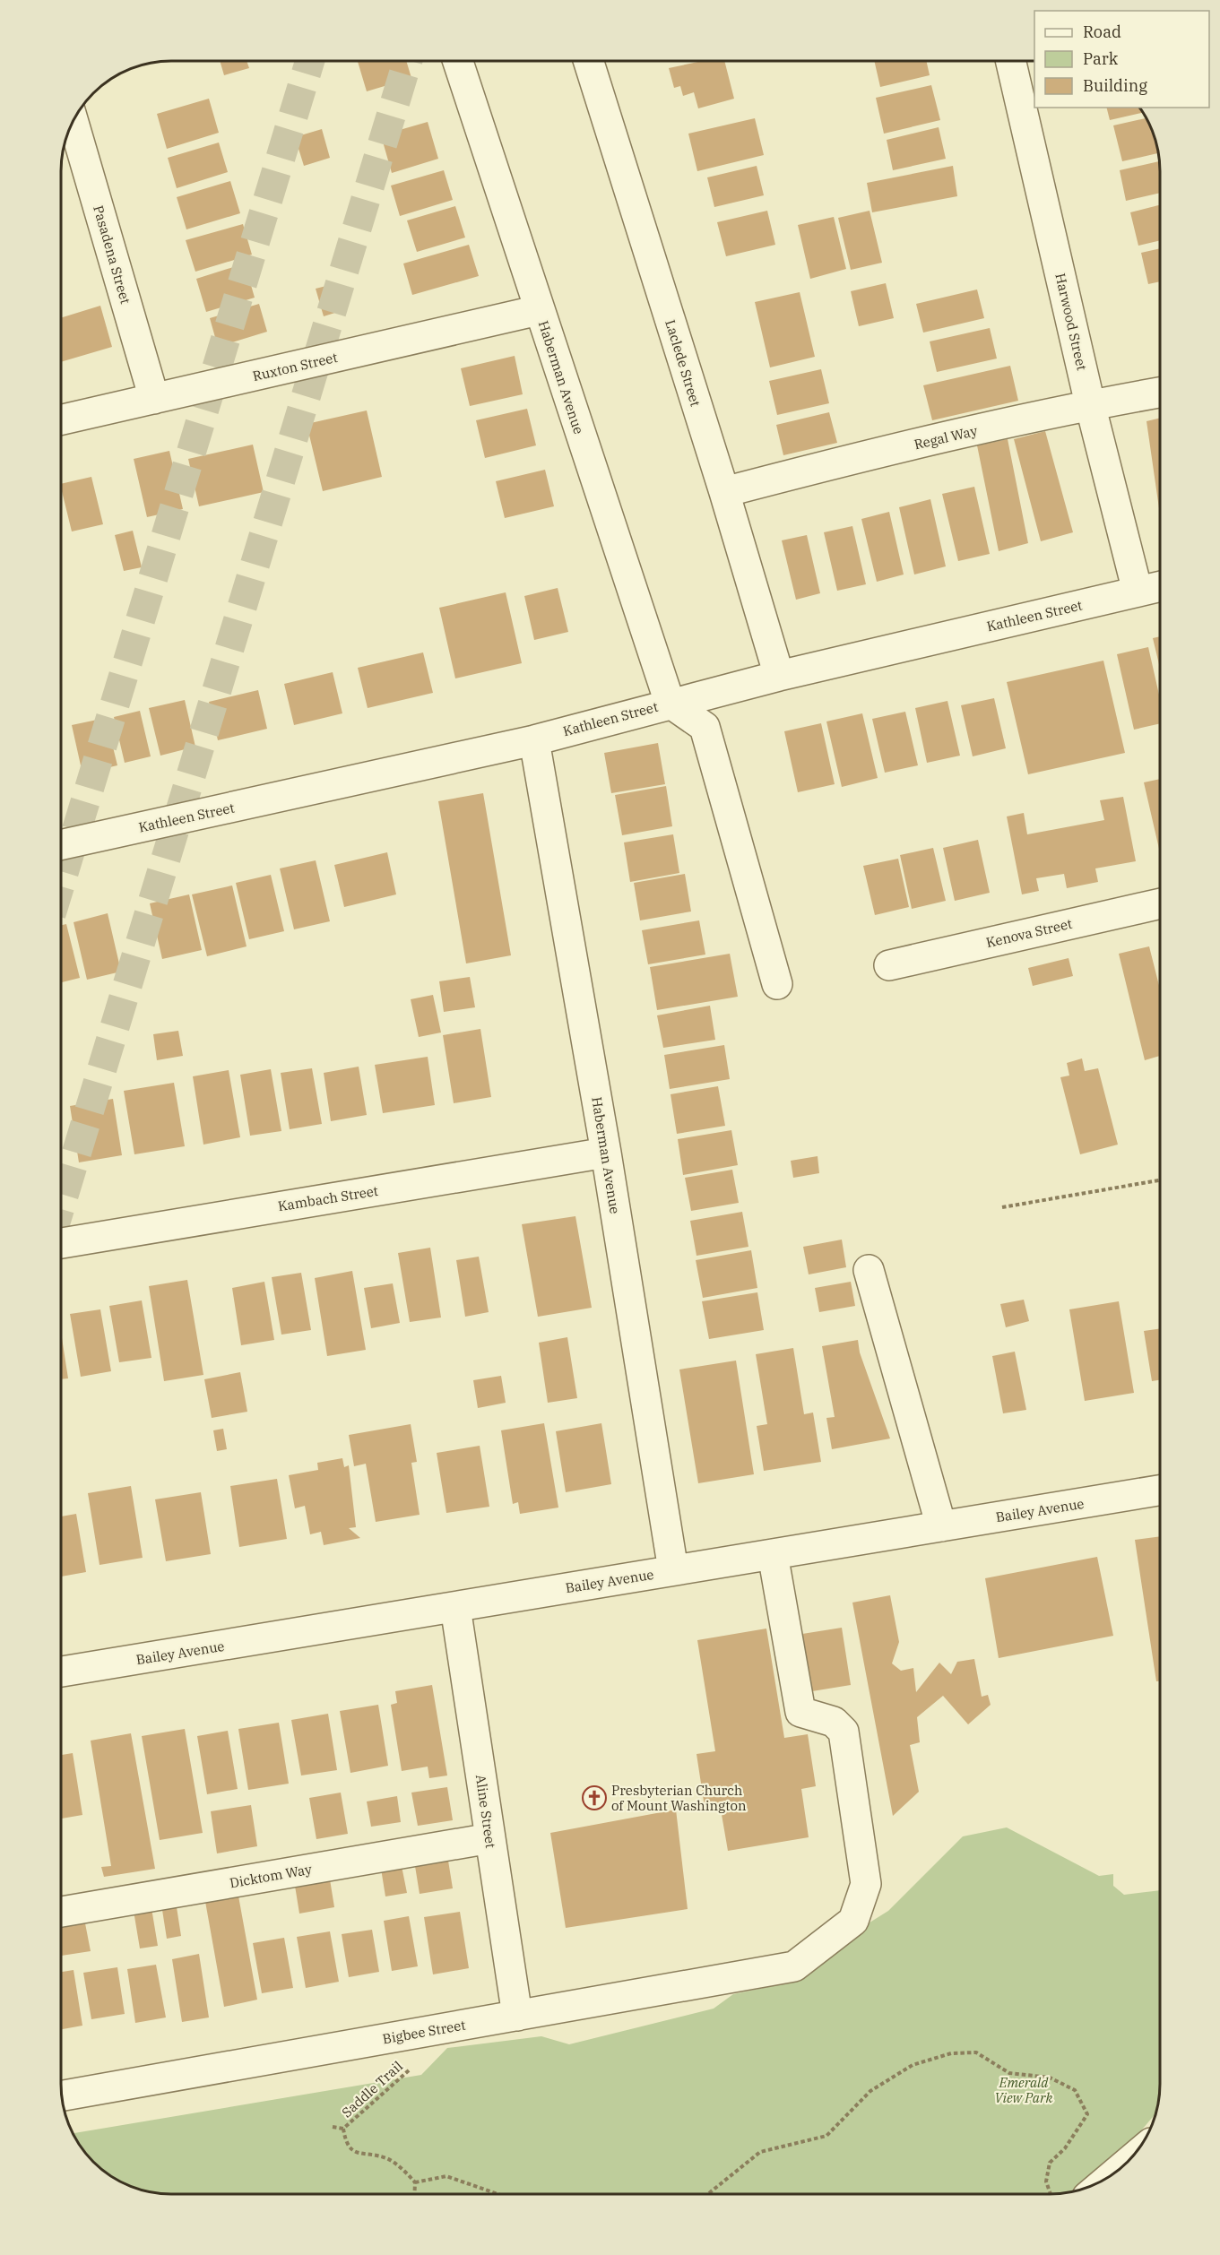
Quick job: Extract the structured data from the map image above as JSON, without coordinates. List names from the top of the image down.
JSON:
{
  "streets": {
    "street": [
      "Pasadena Street",
      "Harwood Street",
      "Laclede Street",
      "Ruxton Street",
      "Haberman Avenue",
      "Regal Way",
      "Kathleen Street",
      "Kenova Street",
      "Kambach Street",
      "Bailey Avenue",
      "Aline Street",
      "Dicktom Way",
      "Bigbee Street"
    ],
    "path": ["Saddle Trail"]
  },
  "crossings": [
    ["Pasadena Street", "Ruxton Street"],
    ["Harwood Street", "Regal Way"],
    ["Harwood Street", "Kathleen Street"],
    ["Laclede Street", "Regal Way"],
    ["Laclede Street", "Kathleen Street"],
    ["Ruxton Street", "Haberman Avenue"],
    ["Haberman Avenue", "Kathleen Street"],
    ["Haberman Avenue", "Kambach Street"],
    ["Haberman Avenue", "Bailey Avenue"],
    ["Bailey Avenue", "Aline Street"],
    ["Bailey Avenue", "Bigbee Street"],
    ["Aline Street", "Dicktom Way"],
    ["Aline Street", "Bigbee Street"],
    ["Bigbee Street", "Saddle Trail"]
  ],
  "parks": ["Emerald View Park"],
  "places": {
    "church": ["Presbyterian Church of Mount Washington"]
  },
  "legend": ["Road", "Park", "Building"]
}
